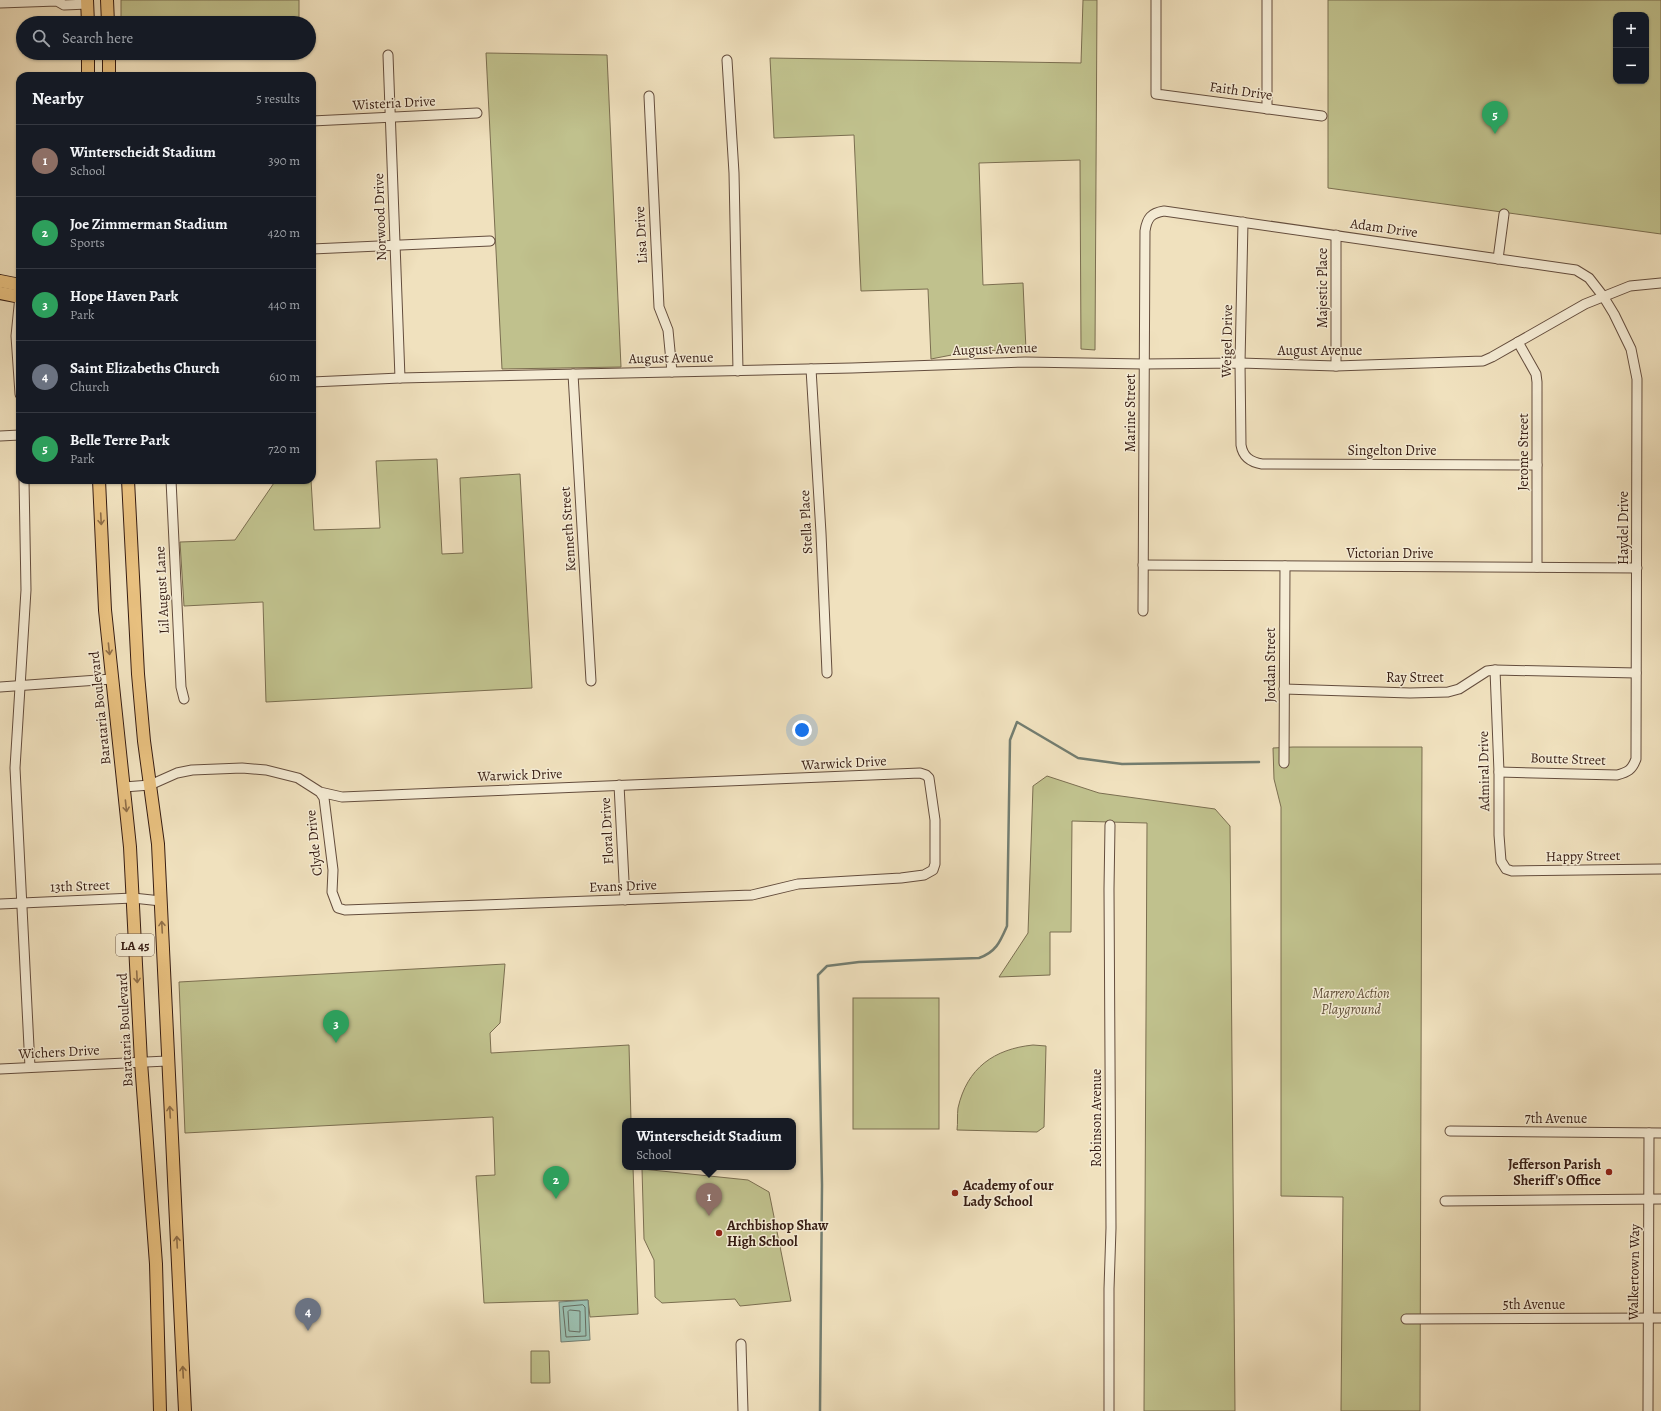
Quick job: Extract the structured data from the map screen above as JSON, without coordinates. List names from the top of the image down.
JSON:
{
  "streets": {
    "main road": ["Barataria Boulevard", "LA 45"],
    "street": [
      "Faith Drive",
      "Wisteria Drive",
      "Norwood Drive",
      "Adam Drive",
      "Lisa Drive",
      "Majestic Place",
      "Weigel Drive",
      "August Avenue",
      "Marine Street",
      "Singelton Drive",
      "Jerome Street",
      "Stella Place",
      "Haydel Drive",
      "Kenneth Street",
      "Victorian Drive",
      "Lil August Lane",
      "Jordan Street",
      "Ray Street",
      "Boutte Street",
      "Warwick Drive",
      "Admiral Drive",
      "Floral Drive",
      "Clyde Drive",
      "Happy Street",
      "13th Street",
      "Evans Drive",
      "Wichers Drive",
      "Robinson Avenue",
      "7th Avenue",
      "Walkertown Way",
      "5th Avenue"
    ]
  },
  "crossings": [
    ["Wisteria Drive", "Norwood Drive"],
    ["Norwood Drive", "August Avenue"],
    ["Adam Drive", "Majestic Place"],
    ["Adam Drive", "Weigel Drive"],
    ["Adam Drive", "August Avenue"],
    ["Adam Drive", "Marine Street"],
    ["Adam Drive", "Haydel Drive"],
    ["Lisa Drive", "August Avenue"],
    ["Majestic Place", "August Avenue"],
    ["Weigel Drive", "August Avenue"],
    ["Weigel Drive", "Singelton Drive"],
    ["August Avenue", "Marine Street"],
    ["August Avenue", "Jerome Street"],
    ["August Avenue", "Stella Place"],
    ["August Avenue", "Haydel Drive"],
    ["August Avenue", "Kenneth Street"],
    ["Marine Street", "Victorian Drive"],
    ["Singelton Drive", "Jerome Street"],
    ["Jerome Street", "Victorian Drive"],
    ["Haydel Drive", "Victorian Drive"],
    ["Haydel Drive", "Ray Street"],
    ["Haydel Drive", "Boutte Street"],
    ["Victorian Drive", "Jordan Street"],
    ["Jordan Street", "Ray Street"],
    ["Ray Street", "Admiral Drive"],
    ["Barataria Boulevard", "Warwick Drive"],
    ["Barataria Boulevard", "13th Street"],
    ["Barataria Boulevard", "Wichers Drive"],
    ["Boutte Street", "Admiral Drive"],
    ["Warwick Drive", "Floral Drive"],
    ["Warwick Drive", "Clyde Drive"],
    ["Warwick Drive", "Evans Drive"],
    ["Warwick Drive", "LA 45"],
    ["Admiral Drive", "Happy Street"],
    ["Floral Drive", "Evans Drive"],
    ["Clyde Drive", "Evans Drive"],
    ["13th Street", "LA 45"],
    ["LA 45", "Wichers Drive"],
    ["7th Avenue", "Walkertown Way"],
    ["Walkertown Way", "5th Avenue"]
  ],
  "parks": ["Marrero Action Playground"],
  "places": ["Jefferson Parish Sheriff's Office", "Academy of our Lady School", "Archbishop Shaw High School"],
  "page": {
    "map_buttons": ["+", "−"],
    "search": "Search here",
    "heading": ["Nearby", "5 results"],
    "pins": [
      "5",
      "3",
      "2",
      "1",
      "4"
    ],
    "list": [
      {
        "mark": "1",
        "name": "Winterscheidt Stadium",
        "note": "School",
        "value": "390 m"
      },
      {
        "mark": "2",
        "name": "Joe Zimmerman Stadium",
        "note": "Sports",
        "value": "420 m"
      },
      {
        "mark": "3",
        "name": "Hope Haven Park",
        "note": "Park",
        "value": "440 m"
      },
      {
        "mark": "4",
        "name": "Saint Elizabeths Church",
        "note": "Church",
        "value": "610 m"
      },
      {
        "mark": "5",
        "name": "Belle Terre Park",
        "note": "Park",
        "value": "720 m"
      }
    ],
    "popup": ["Winterscheidt Stadium", "School"]
  }
}
